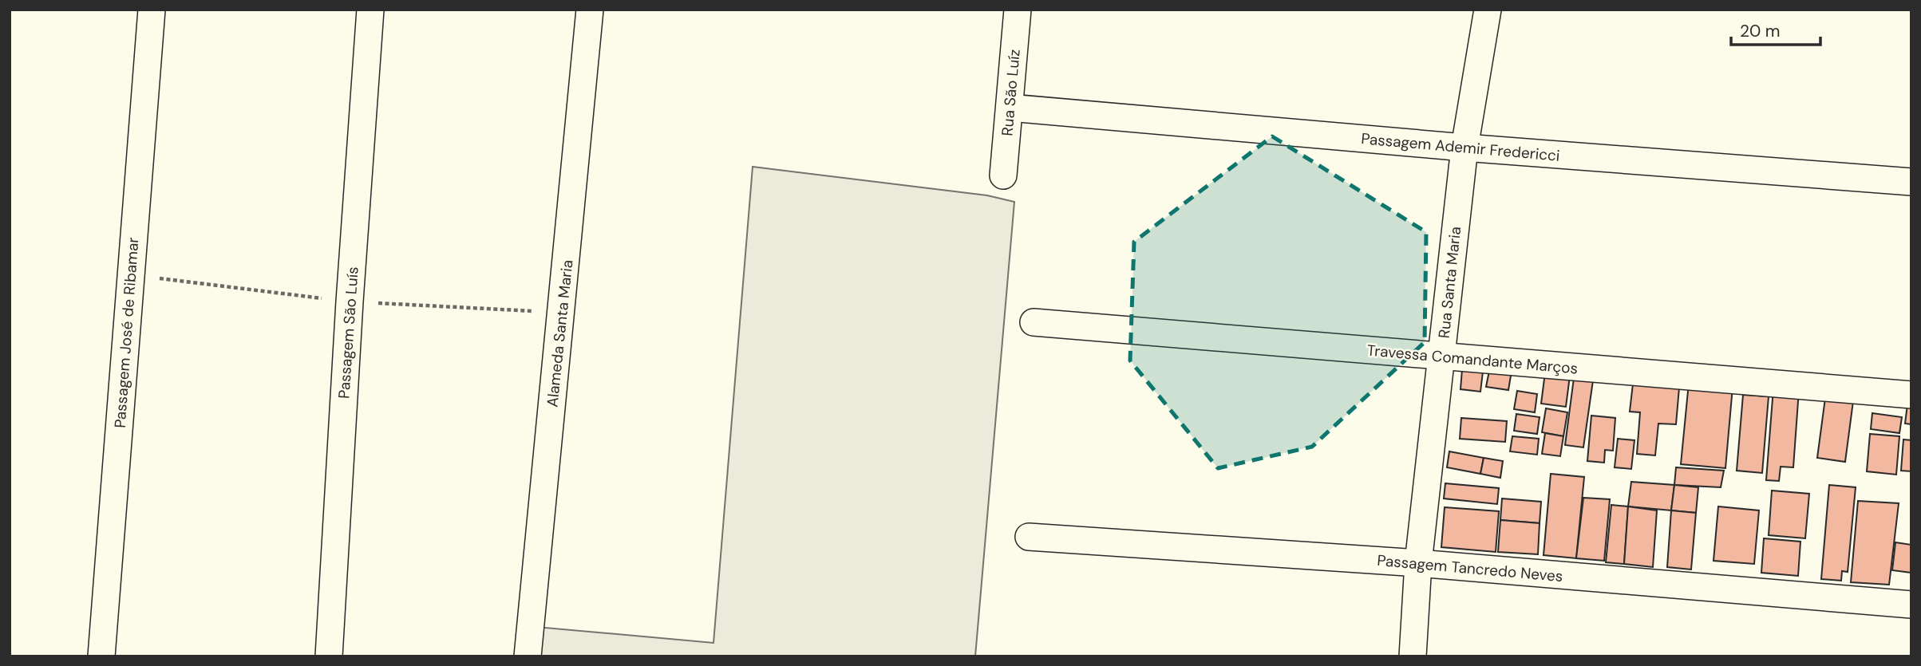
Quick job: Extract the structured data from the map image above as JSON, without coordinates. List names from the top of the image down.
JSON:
{
  "streets": {
    "street": [
      "Rua São Luíz",
      "Passagem Ademir Fredericci",
      "Rua Santa Maria",
      "Passagem José de Ribamar",
      "Passagem São Luís",
      "Alameda Santa Maria",
      "Travessa Comandante Marços",
      "Passagem Tancredo Neves"
    ]
  },
  "crossings": [
    ["Rua São Luíz", "Passagem Ademir Fredericci"],
    ["Passagem Ademir Fredericci", "Rua Santa Maria"],
    ["Rua Santa Maria", "Travessa Comandante Marços"],
    ["Rua Santa Maria", "Passagem Tancredo Neves"]
  ],
  "scale_bar": "20 m"
}
